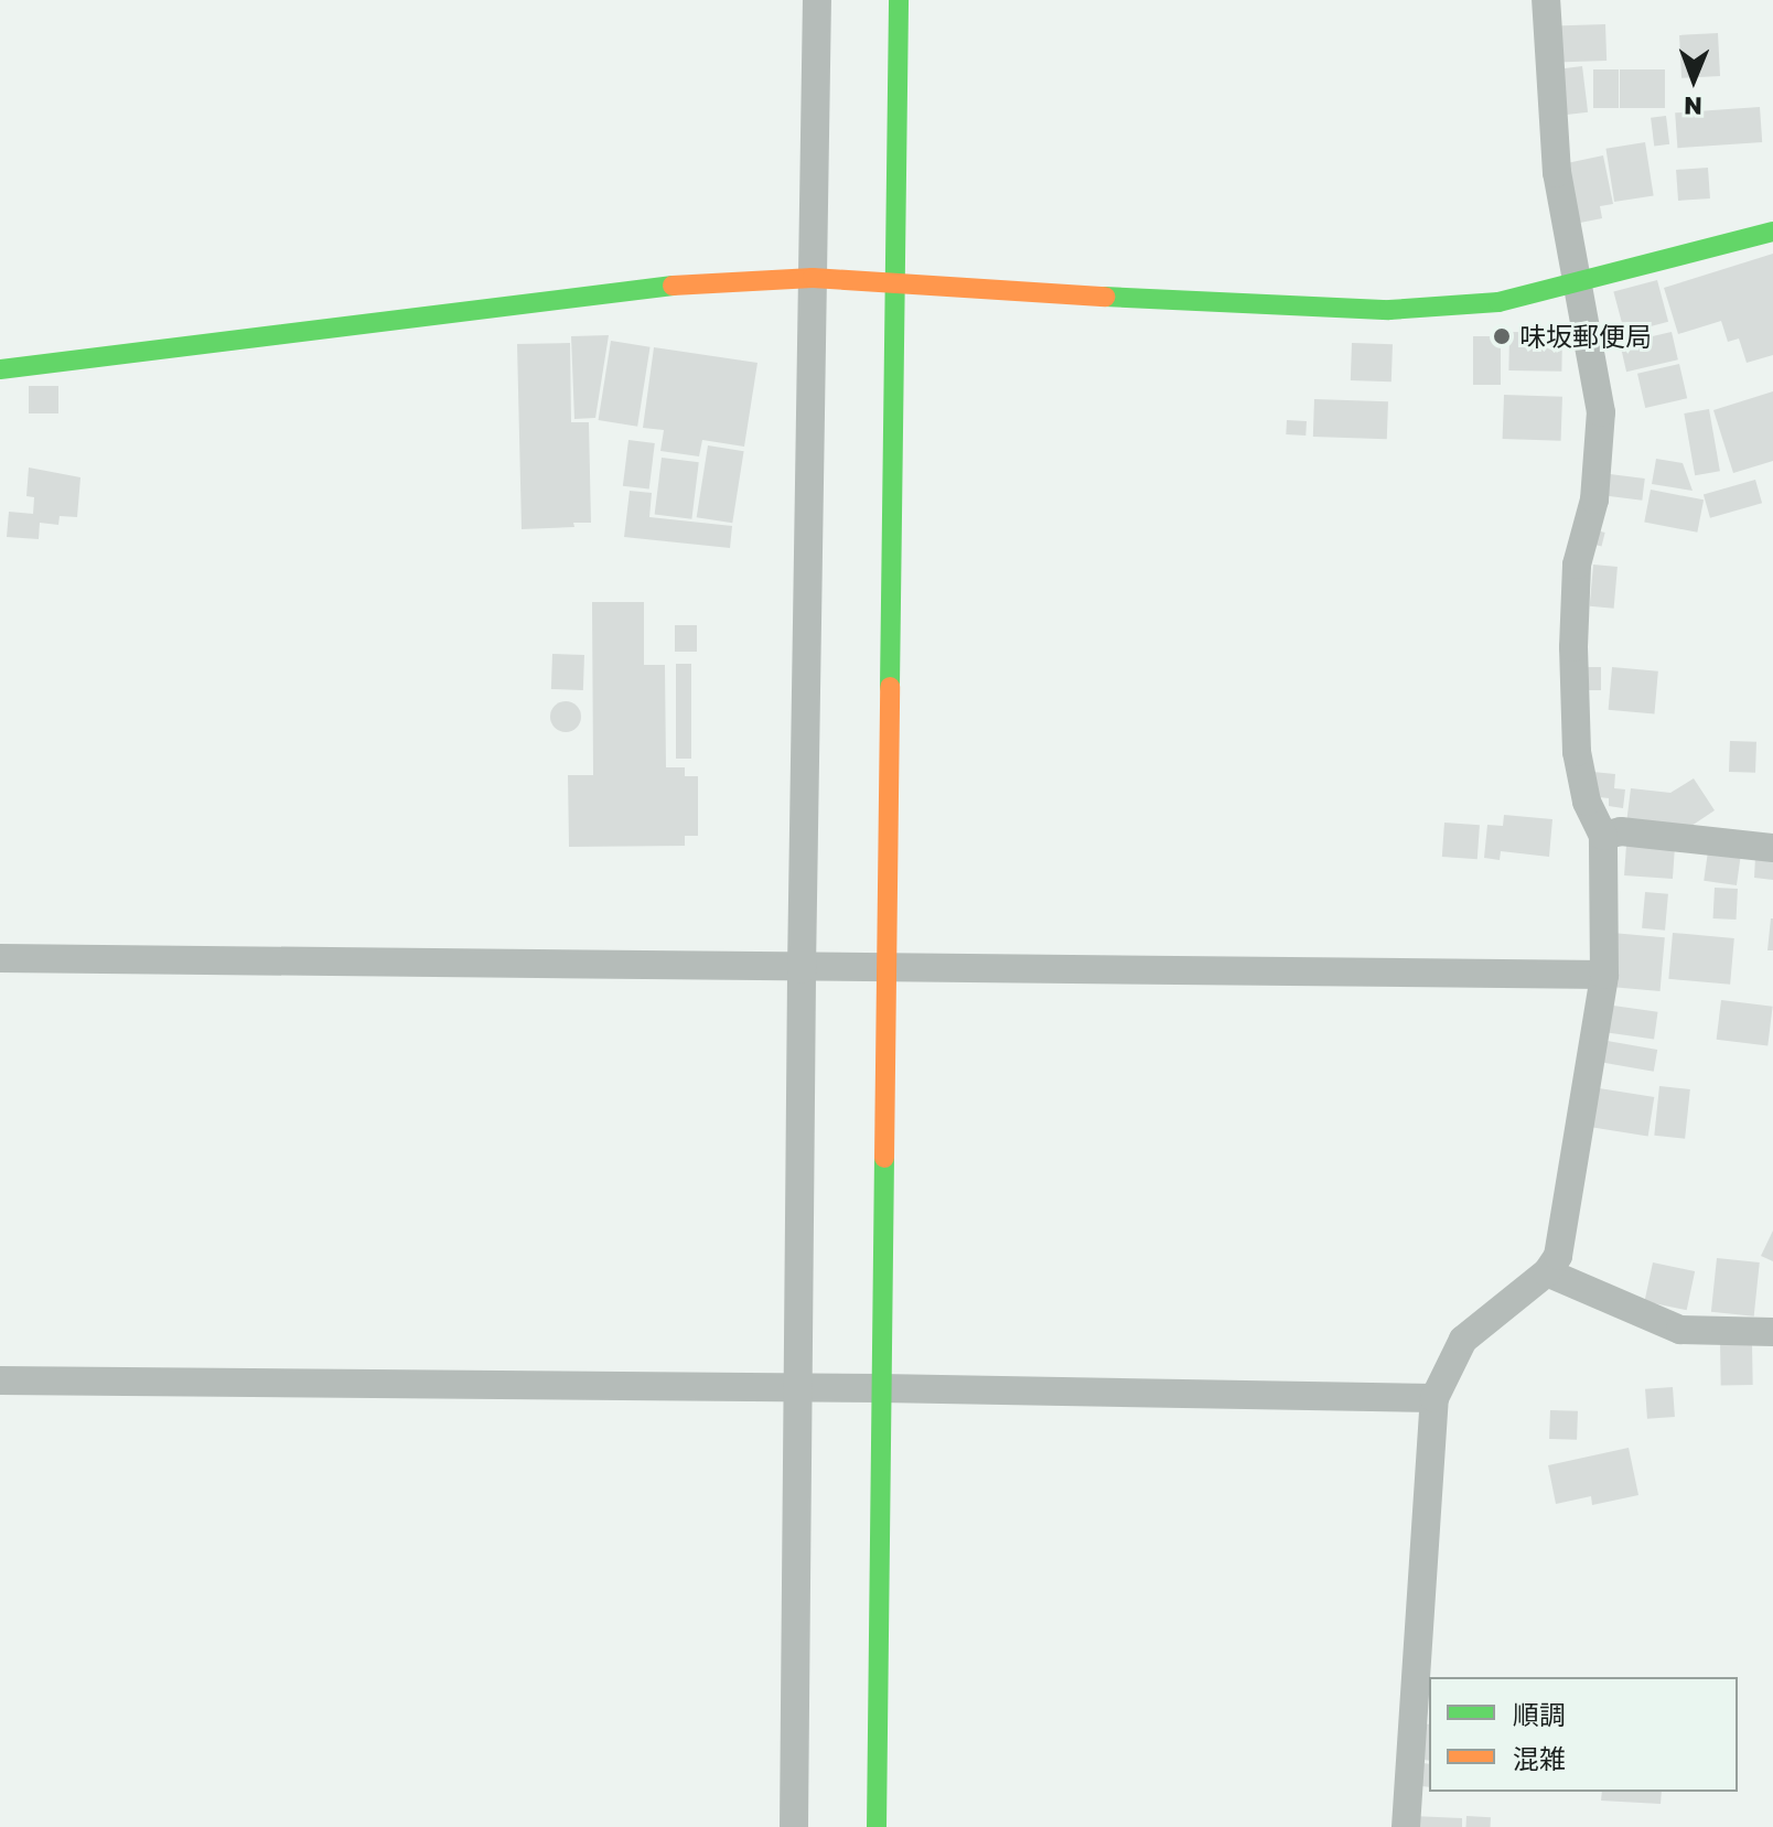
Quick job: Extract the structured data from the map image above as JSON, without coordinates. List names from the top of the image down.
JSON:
{
  "places": ["味坂郵便局"],
  "legend": ["順調", "混雑"],
  "north": "bottom"
}
